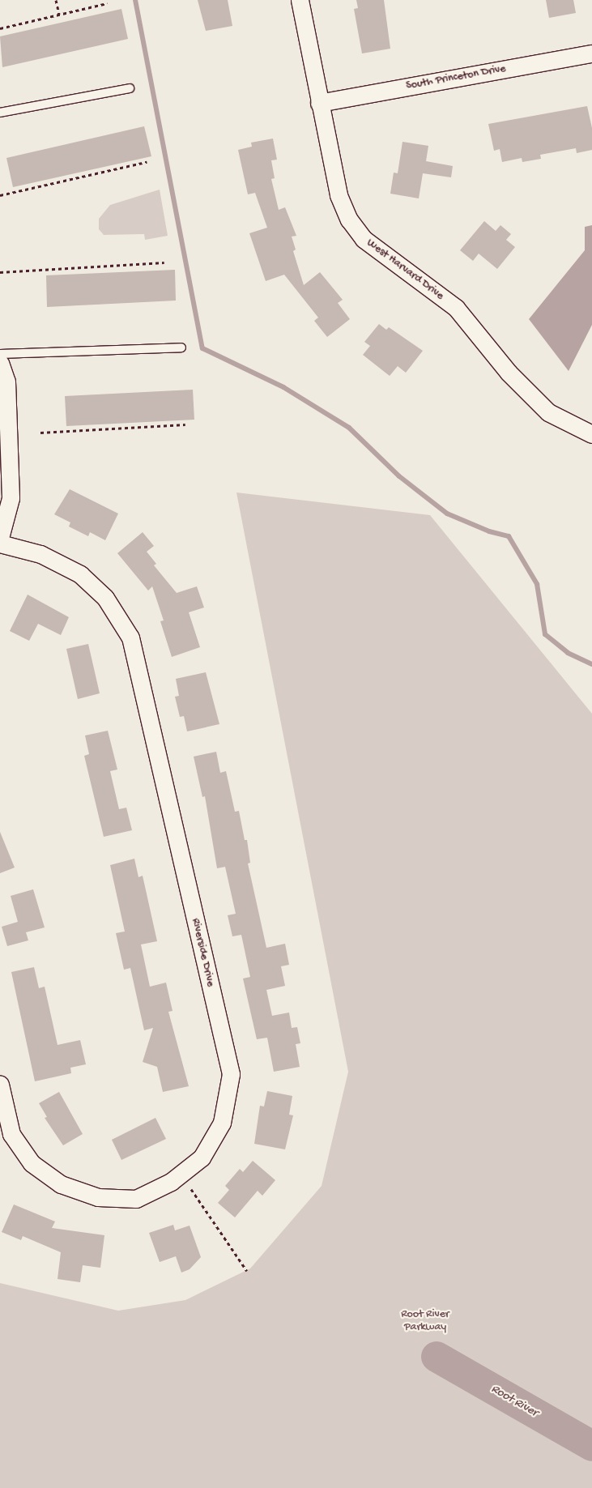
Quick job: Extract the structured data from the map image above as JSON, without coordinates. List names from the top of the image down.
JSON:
{
  "streets": {
    "street": ["South Princeton Drive", "West Harvard Drive", "Riverside Drive"]
  },
  "crossings": [
    ["South Princeton Drive", "West Harvard Drive"]
  ],
  "water": ["Root River"],
  "parks": ["Root River Parkway"]
}
